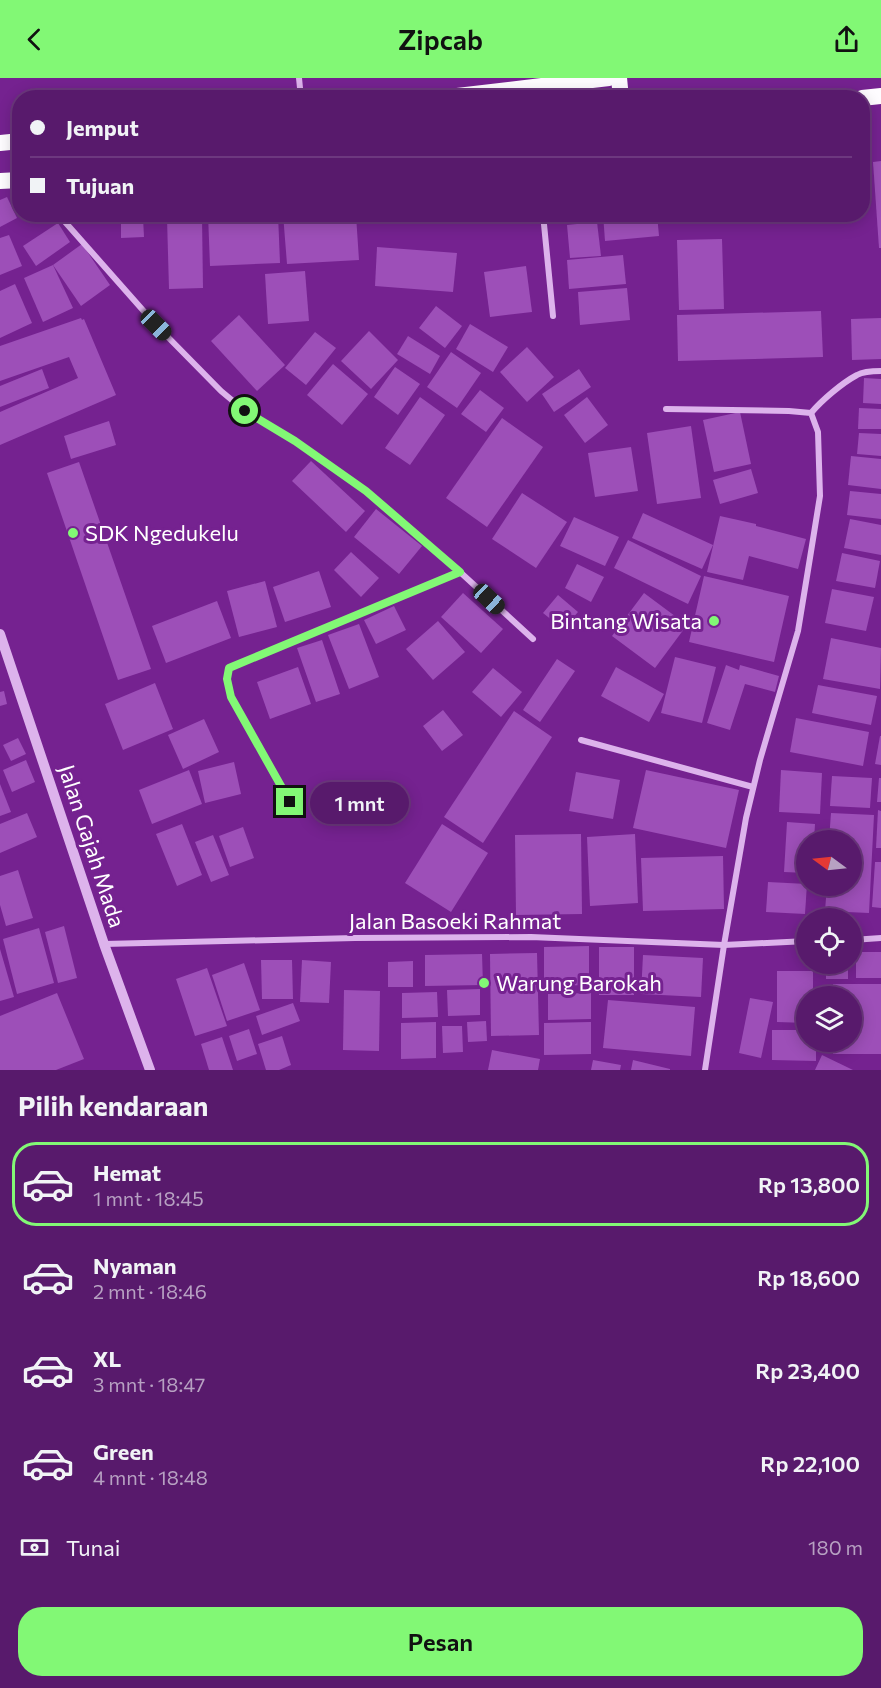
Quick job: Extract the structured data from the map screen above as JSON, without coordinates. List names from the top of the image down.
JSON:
{
  "streets": {
    "street": ["Jalan Gajah Mada", "Jalan Basoeki Rahmat"]
  },
  "crossings": [
    ["Jalan Gajah Mada", "Jalan Basoeki Rahmat"]
  ],
  "places": ["SDK Ngedukelu", "Bintang Wisata", "Warung Barokah"],
  "north": "left",
  "page": {
    "header": "Zipcab",
    "banner": ["Jemput", "Tujuan"],
    "bubble": "1 mnt",
    "heading": "Pilih kendaraan",
    "list": [
      {
        "name": "Hemat",
        "note": "1 mnt · 18:45",
        "value": "Rp 13,800"
      },
      {
        "name": "Nyaman",
        "note": "2 mnt · 18:46",
        "value": "Rp 18,600"
      },
      {
        "name": "XL",
        "note": "3 mnt · 18:47",
        "value": "Rp 23,400"
      },
      {
        "name": "Green",
        "note": "4 mnt · 18:48",
        "value": "Rp 22,100"
      }
    ],
    "pay": ["Tunai", "180 m"],
    "buttons": "Pesan"
  }
}
